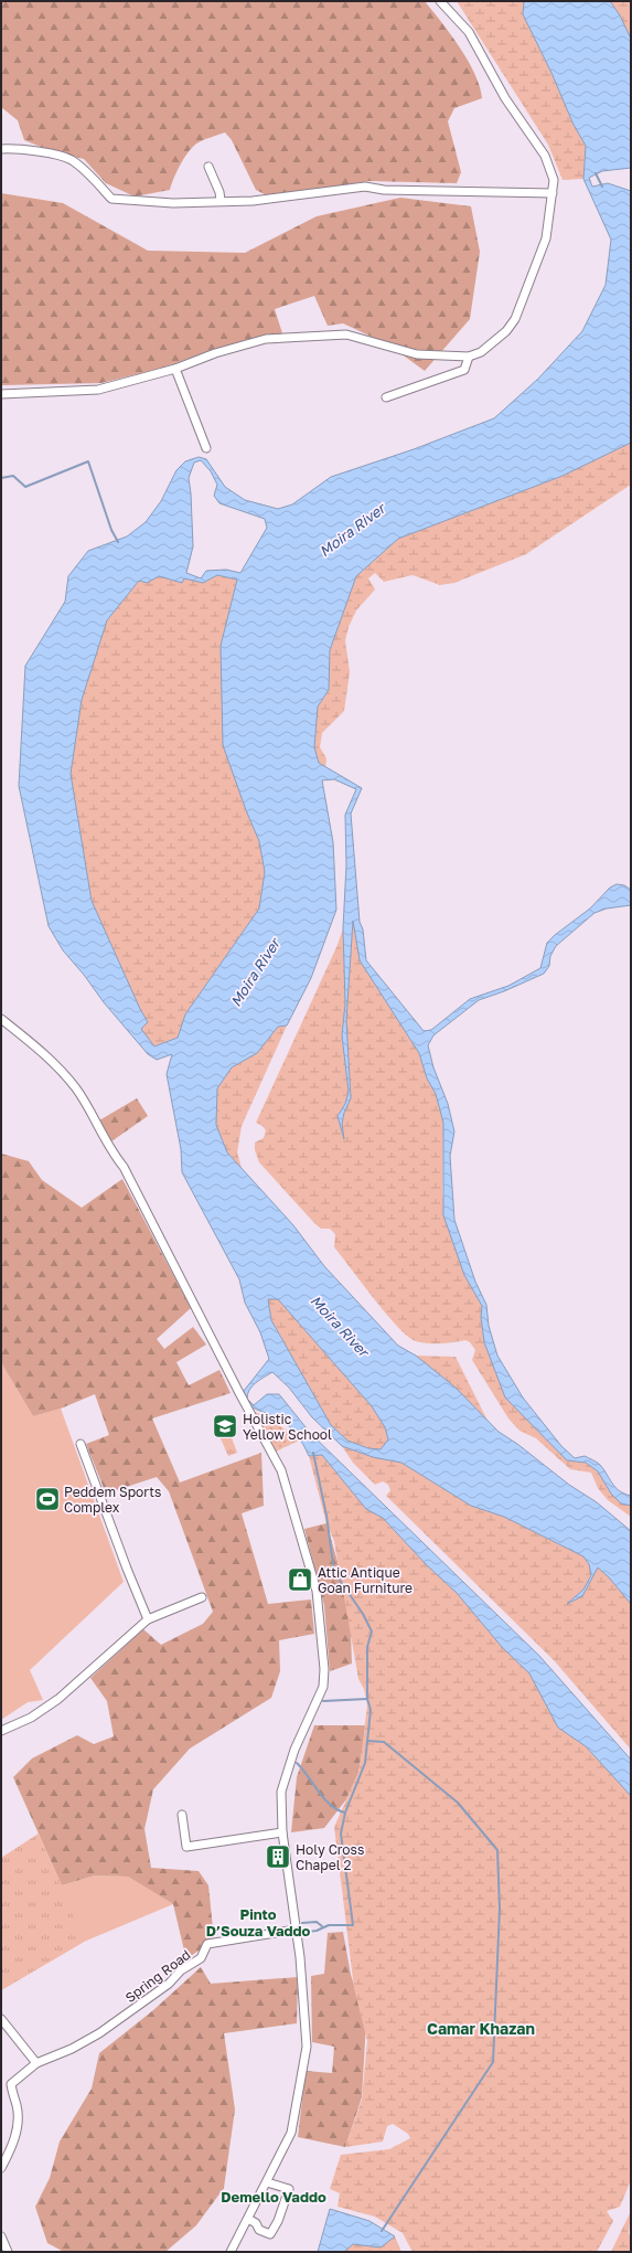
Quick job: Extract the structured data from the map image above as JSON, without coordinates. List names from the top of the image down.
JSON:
{
  "streets": {
    "street": ["Spring Road"]
  },
  "districts": ["Pinto D’Souza Vaddo", "Camar Khazan", "Demello Vaddo"],
  "water": ["Moira River"],
  "places": {
    "school or university": ["Holistic Yellow School"],
    "sports": ["Peddem Sports Complex"],
    "shop": ["Attic Antique Goan Furniture"],
    "building": ["Holy Cross Chapel 2"]
  }
}
